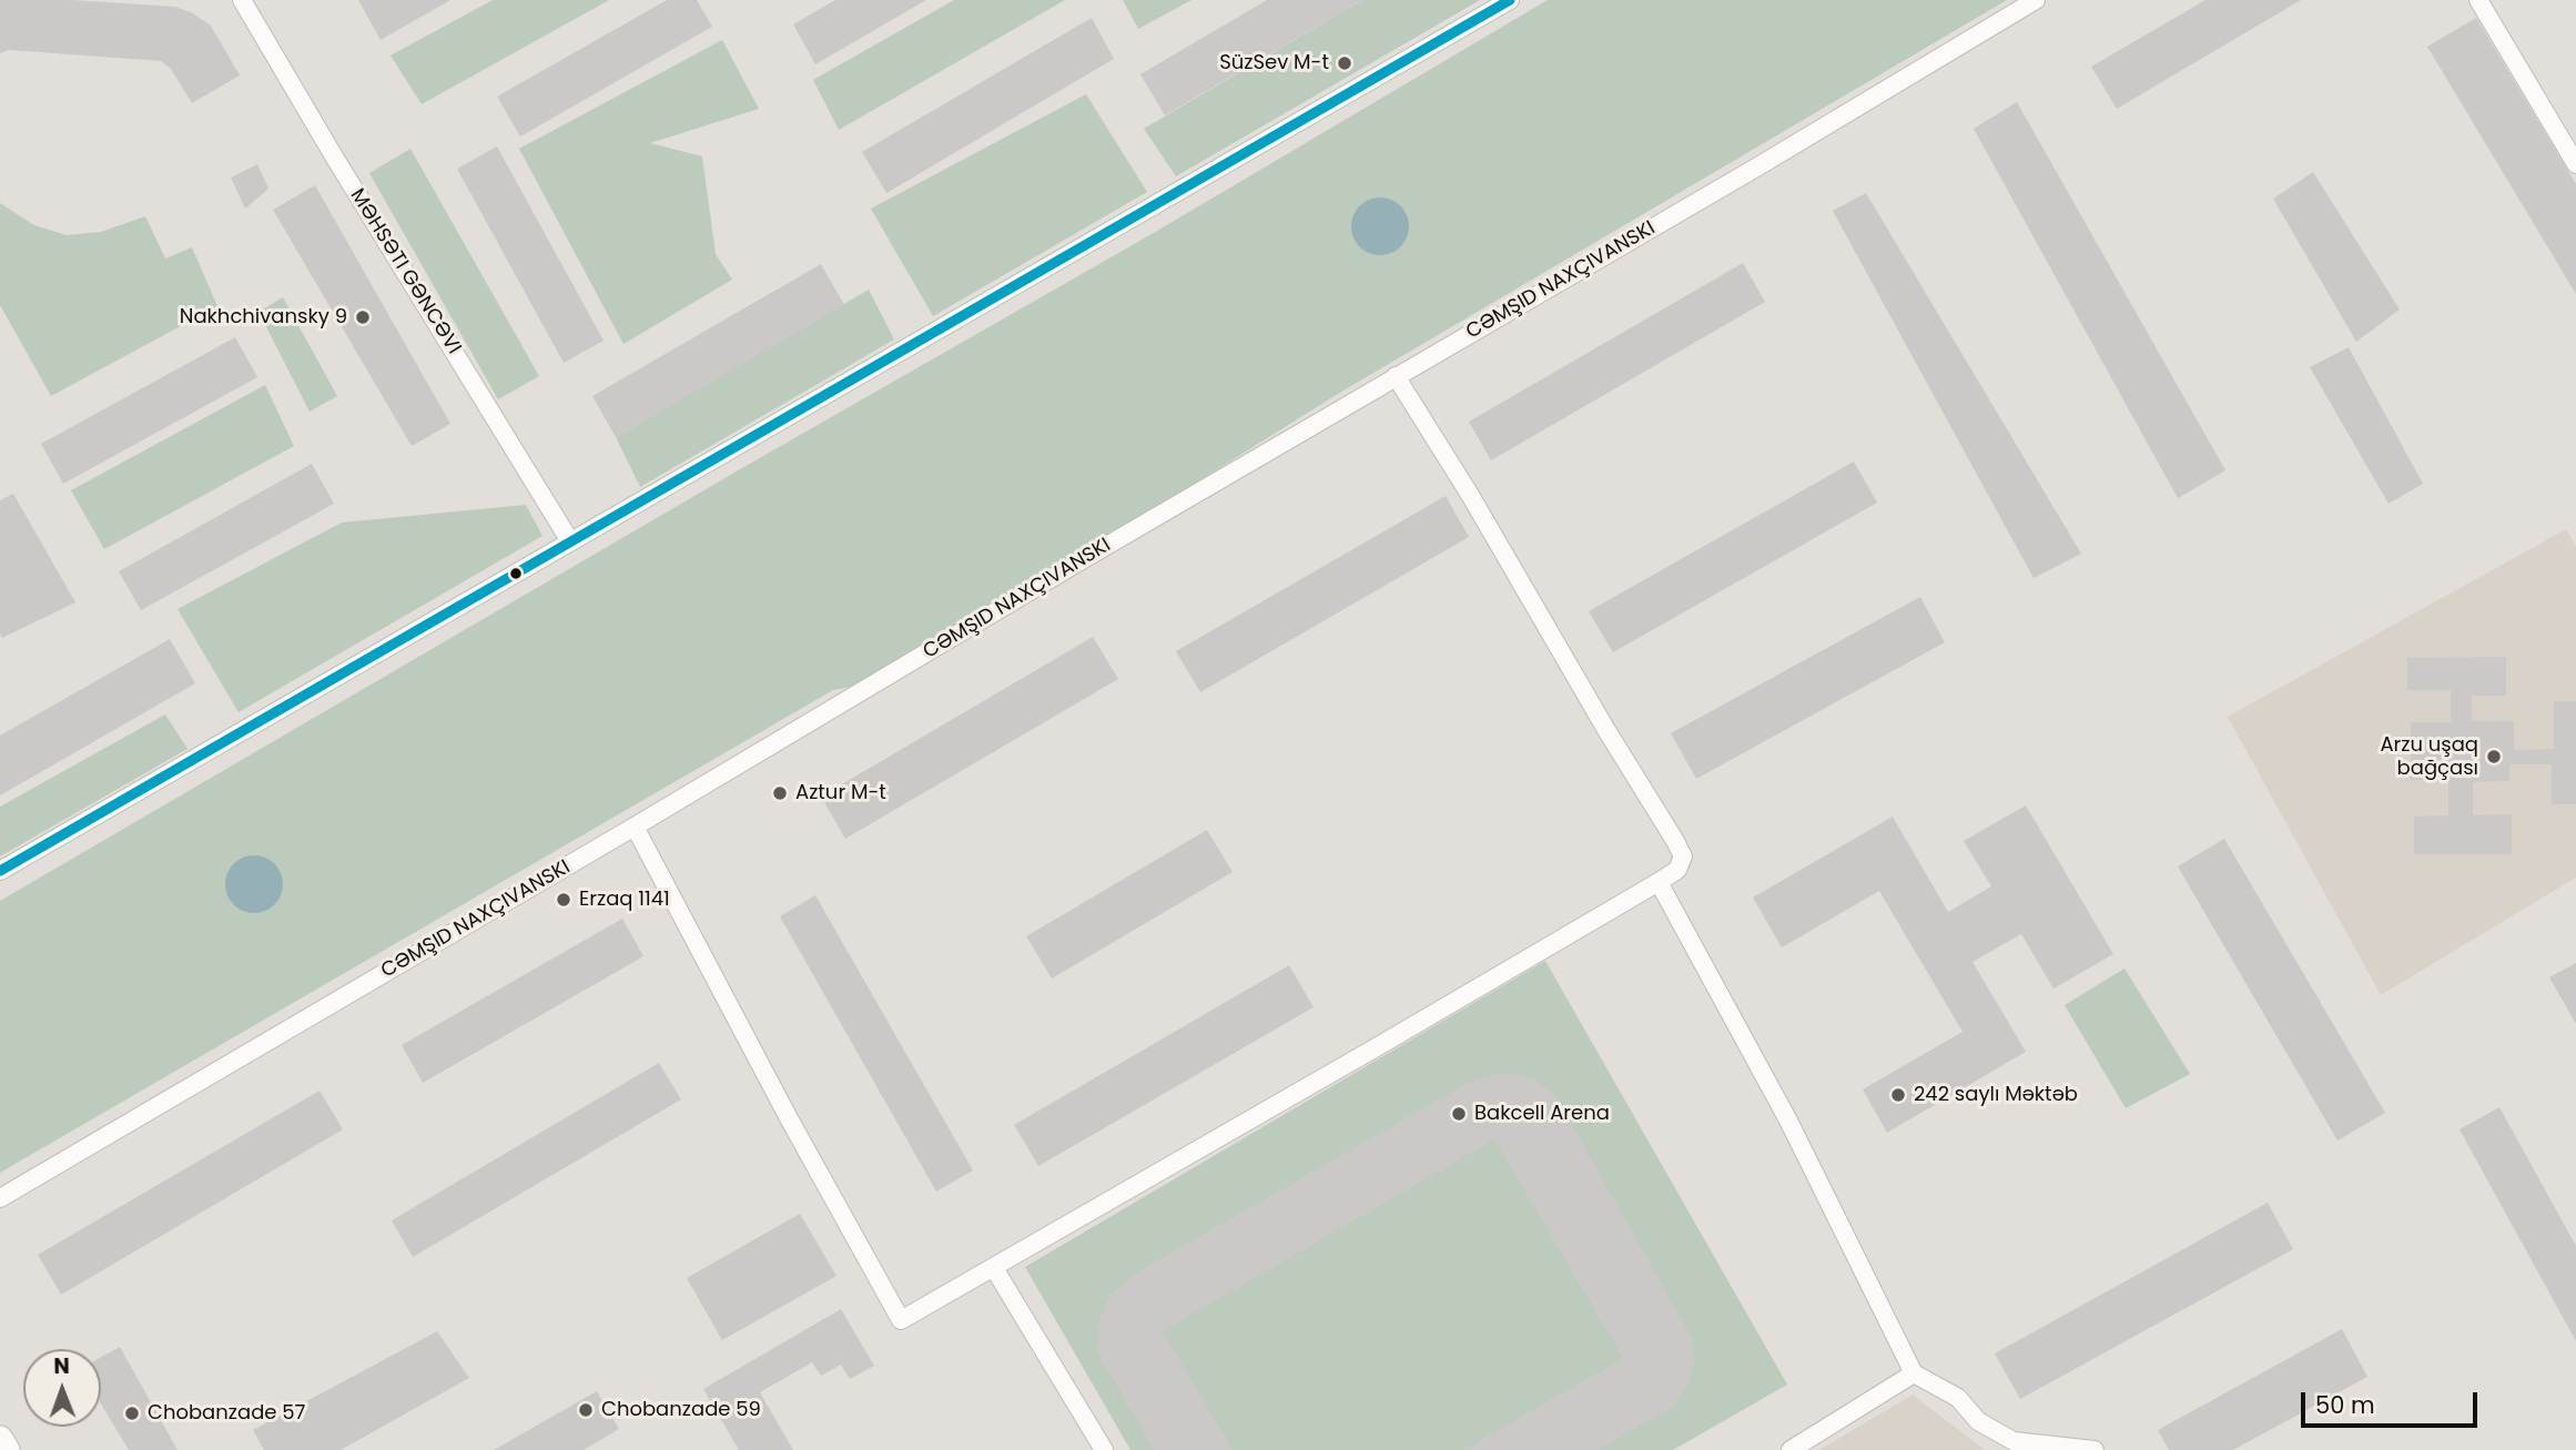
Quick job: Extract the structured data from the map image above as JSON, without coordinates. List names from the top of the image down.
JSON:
{
  "streets": {
    "street": ["MƏHSƏTI GƏNCƏVI"]
  },
  "places": [
    "SüzSev M-t",
    "Nakhchivansky 9",
    "Arzu uşaq bağçası",
    "Aztur M-t",
    "Erzaq 1141",
    "242 saylı Məktəb",
    "Bakcell Arena",
    "Chobanzade 59",
    "Chobanzade 57"
  ],
  "scale_bar": "50 m",
  "north": "top"
}
